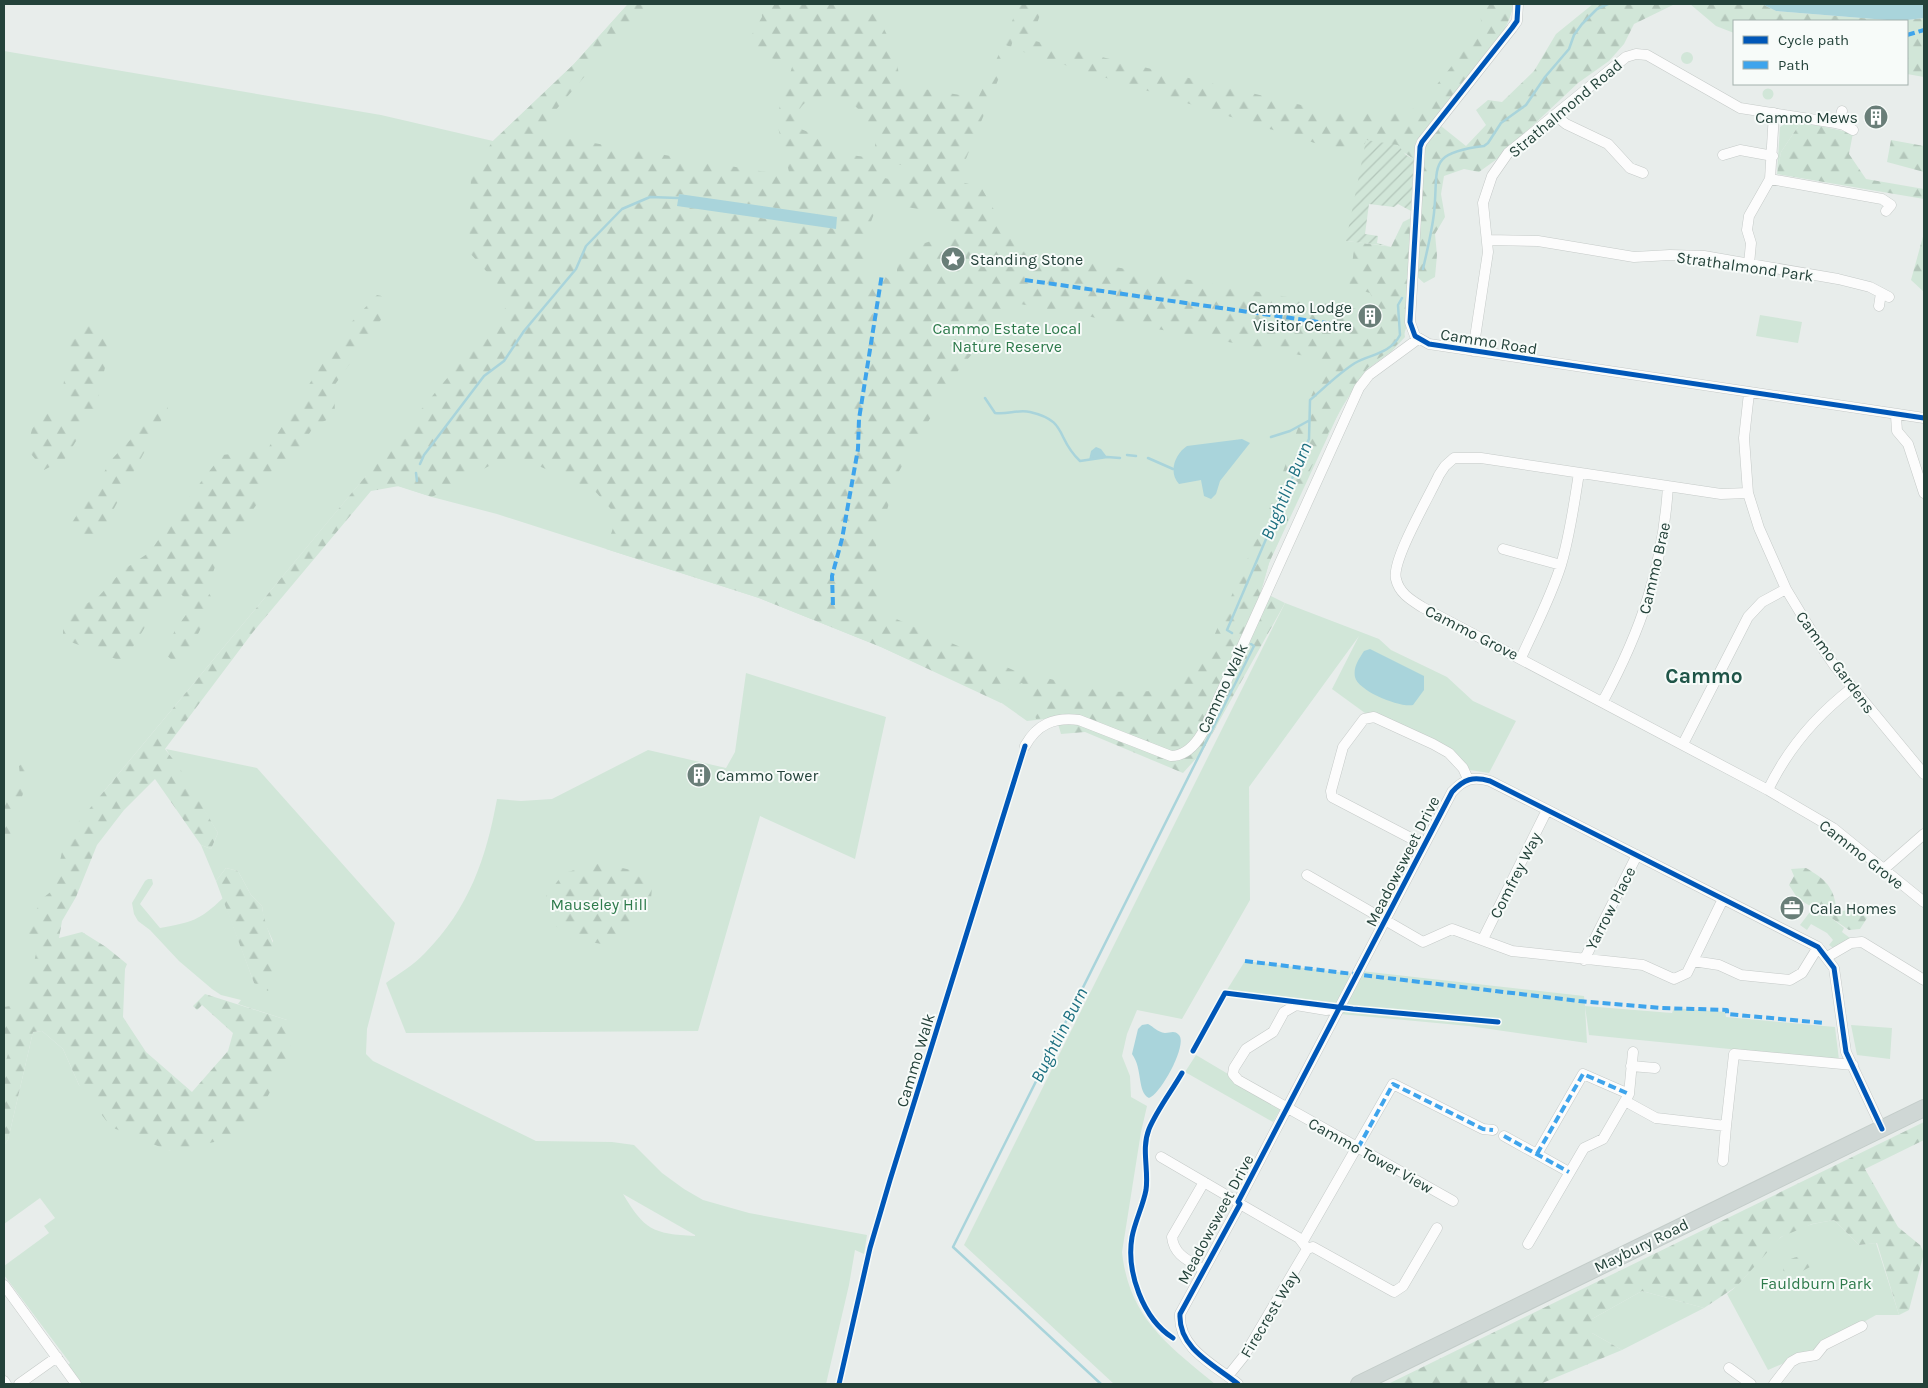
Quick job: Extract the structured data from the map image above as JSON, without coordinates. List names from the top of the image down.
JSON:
{
  "streets": {
    "main road": ["Maybury Road"],
    "street": [
      "Strathalmond Road",
      "Strathalmond Park",
      "Cammo Road",
      "Cammo Brae",
      "Cammo Grove",
      "Cammo Gardens",
      "Cammo Walk",
      "Meadowsweet Drive",
      "Comfrey Way",
      "Yarrow Place",
      "Cammo Tower View",
      "Firecrest Way"
    ]
  },
  "crossings": [
    ["Strathalmond Road", "Strathalmond Park"],
    ["Strathalmond Road", "Cammo Road"],
    ["Cammo Road", "Cammo Gardens"],
    ["Cammo Road", "Cammo Walk"],
    ["Cammo Brae", "Cammo Grove"],
    ["Cammo Grove", "Cammo Gardens"],
    ["Meadowsweet Drive", "Cammo Tower View"],
    ["Meadowsweet Drive", "Firecrest Way"],
    ["Cammo Tower View", "Firecrest Way"]
  ],
  "districts": ["Cammo"],
  "water": ["Bughtlin Burn"],
  "parks": ["Cammo Estate Local Nature Reserve", "Mauseley Hill", "Fauldburn Park"],
  "places": {
    "building": ["Cammo Mews", "Cammo Lodge Visitor Centre", "Cammo Tower"],
    "place": ["Standing Stone"],
    "office": ["Cala Homes"]
  },
  "legend": ["Cycle path", "Path"]
}
